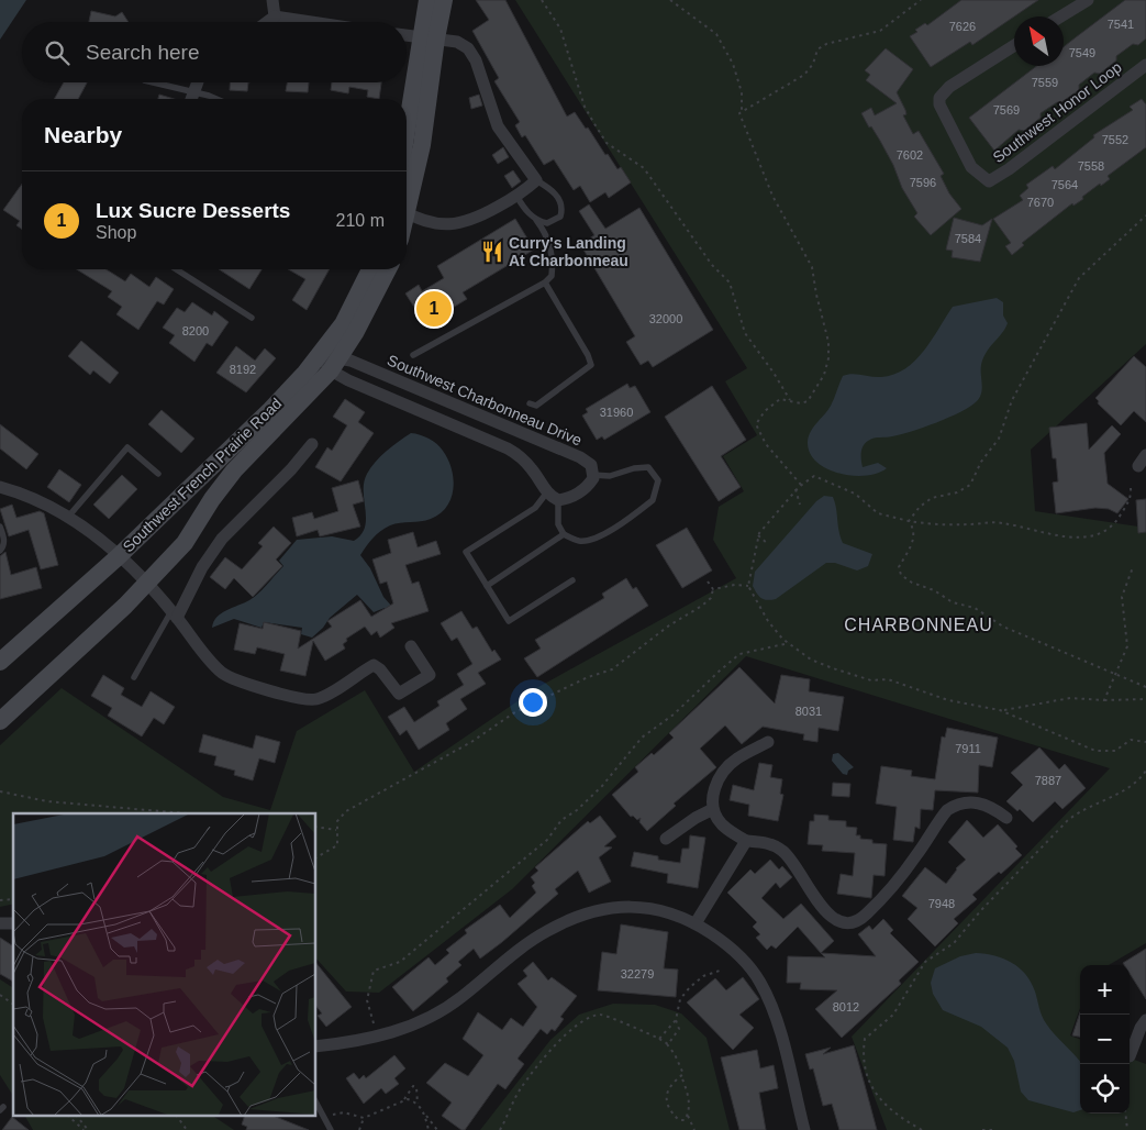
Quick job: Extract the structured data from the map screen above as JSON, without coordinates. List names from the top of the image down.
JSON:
{
  "streets": {
    "street": ["Southwest Honor Loop", "Southwest Charbonneau Drive", "Southwest French Prairie Road"]
  },
  "crossings": [
    ["Southwest Charbonneau Drive", "Southwest French Prairie Road"]
  ],
  "districts": ["CHARBONNEAU"],
  "places": {
    "restaurant": ["Curry's Landing At Charbonneau"]
  },
  "house_numbers": [
    "7541",
    "7626",
    "7549",
    "7559",
    "7569",
    "7552",
    "7602",
    "7558",
    "7596",
    "7564",
    "7670",
    "7584",
    "32000",
    "8200",
    "8192",
    "31960",
    "8031",
    "7911",
    "7887",
    "7948",
    "32279",
    "8012"
  ],
  "north": "top left",
  "page": {
    "search": "Search here",
    "heading": "Nearby",
    "list": [
      {
        "mark": "1",
        "name": "Lux Sucre Desserts",
        "note": "Shop",
        "value": "210 m"
      }
    ],
    "pins": "1",
    "map_buttons": ["+", "−"]
  }
}
